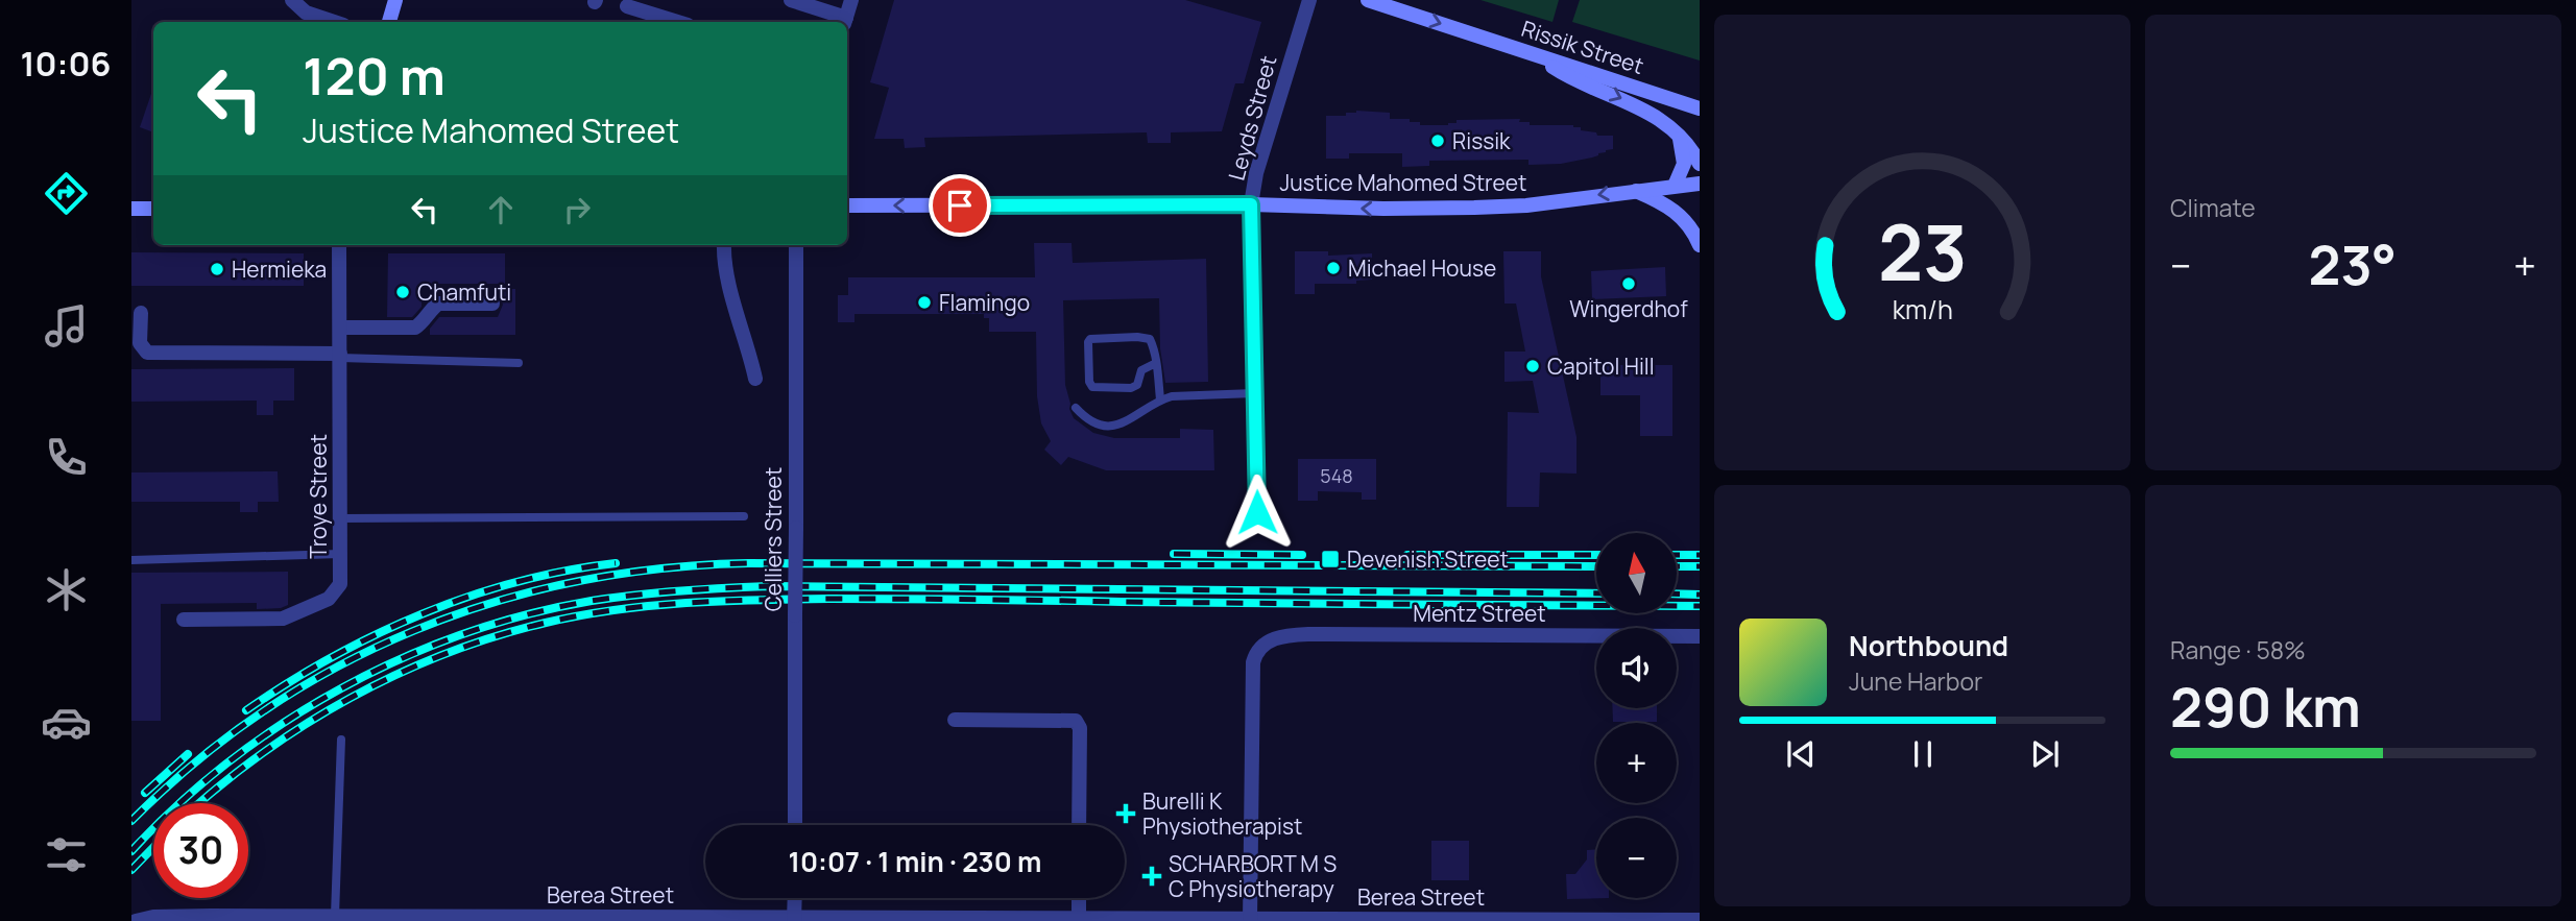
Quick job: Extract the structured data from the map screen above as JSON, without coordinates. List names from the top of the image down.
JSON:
{
  "streets": {
    "main road": ["Rissik Street", "Justice Mahomed Street"],
    "street": [
      "Leyds Street",
      "Troye Street",
      "Celliers Street",
      "Mentz Street",
      "Berea Street"
    ]
  },
  "crossings": [
    ["Leyds Street", "Justice Mahomed Street"],
    ["Mentz Street", "Berea Street"]
  ],
  "one_way": ["Rissik Street", "Justice Mahomed Street"],
  "places": {
    "other": [
      "Rissik",
      "Michael House",
      "Hermieka",
      "Wingerdhof",
      "Chamfuti",
      "Flamingo",
      "Capitol Hill"
    ],
    "transit": ["Devenish Street"],
    "health": ["Burelli K Physiotherapist", "SCHARBORT M S C Physiotherapy"]
  },
  "house_numbers": ["548"],
  "north": "top",
  "page": {
    "tabs": "10:06",
    "tile": [
      "Climate",
      ["Range · 58%", "290 km"]
    ],
    "turn": ["120 m", "Justice Mahomed Street"],
    "heat": ["−", "23°", "+"],
    "map_buttons": ["+", "−"],
    "song": ["Northbound", "June Harbor"],
    "limit": "30",
    "trip": "10:07 · 1 min · 230 m",
    "gauge": ["23", "km/h"]
  }
}
